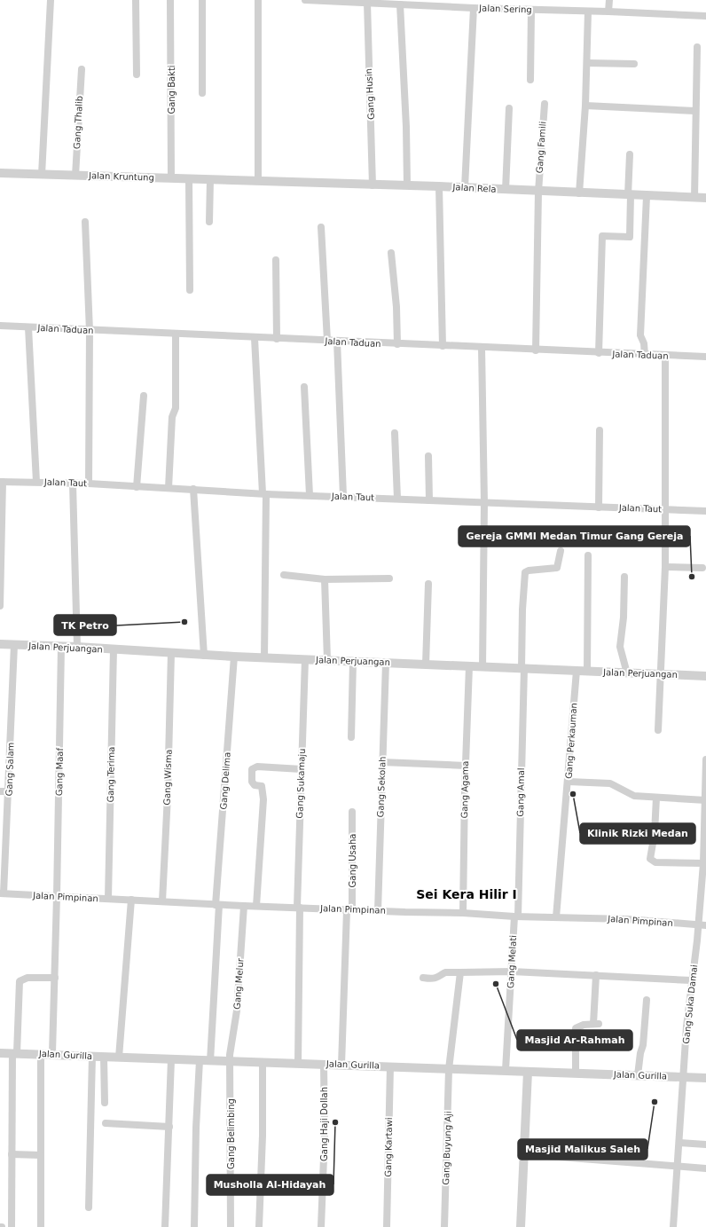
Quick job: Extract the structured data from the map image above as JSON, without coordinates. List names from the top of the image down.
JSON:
{
  "streets": {
    "street": [
      "Jalan Sering",
      "Gang Bakti",
      "Gang Husin",
      "Gang Thalib",
      "Gang Famili",
      "Jalan Kruntung",
      "Jalan Rela",
      "Jalan Taduan",
      "Jalan Taut",
      "Jalan Perjuangan",
      "Gang Perkauman",
      "Gang Salam",
      "Gang Maaf",
      "Gang Terima",
      "Gang Wisma",
      "Gang Delima",
      "Gang Sukamaju",
      "Gang Sekolah",
      "Gang Agama",
      "Gang Amal",
      "Gang Usaha",
      "Jalan Pimpinan",
      "Gang Melati",
      "Gang Melur",
      "Gang Suka Damai",
      "Jalan Gurilla",
      "Gang Haji Dollah",
      "Gang Belimbing",
      "Gang Kartawi",
      "Gang Buyung Aji"
    ]
  },
  "crossings": [
    ["Jalan Sering", "Gang Husin"],
    ["Gang Bakti", "Jalan Kruntung"],
    ["Gang Husin", "Jalan Rela"],
    ["Gang Thalib", "Jalan Kruntung"],
    ["Gang Famili", "Jalan Rela"],
    ["Gang Famili", "Jalan Taduan"],
    ["Jalan Kruntung", "Jalan Rela"],
    ["Jalan Perjuangan", "Gang Perkauman"],
    ["Jalan Perjuangan", "Gang Salam"],
    ["Jalan Perjuangan", "Gang Maaf"],
    ["Jalan Perjuangan", "Gang Terima"],
    ["Jalan Perjuangan", "Gang Wisma"],
    ["Jalan Perjuangan", "Gang Delima"],
    ["Jalan Perjuangan", "Gang Sukamaju"],
    ["Jalan Perjuangan", "Gang Sekolah"],
    ["Jalan Perjuangan", "Gang Agama"],
    ["Jalan Perjuangan", "Gang Amal"],
    ["Gang Perkauman", "Jalan Pimpinan"],
    ["Gang Salam", "Jalan Pimpinan"],
    ["Gang Maaf", "Jalan Pimpinan"],
    ["Gang Maaf", "Jalan Gurilla"],
    ["Gang Terima", "Jalan Pimpinan"],
    ["Gang Wisma", "Jalan Pimpinan"],
    ["Gang Delima", "Jalan Pimpinan"],
    ["Gang Delima", "Jalan Gurilla"],
    ["Gang Sukamaju", "Jalan Pimpinan"],
    ["Gang Sukamaju", "Jalan Gurilla"],
    ["Gang Sekolah", "Jalan Pimpinan"],
    ["Gang Agama", "Jalan Pimpinan"],
    ["Gang Amal", "Jalan Pimpinan"],
    ["Gang Amal", "Gang Melati"],
    ["Gang Usaha", "Jalan Pimpinan"],
    ["Gang Usaha", "Jalan Gurilla"],
    ["Jalan Pimpinan", "Gang Melati"],
    ["Jalan Pimpinan", "Gang Melur"],
    ["Jalan Pimpinan", "Gang Suka Damai"],
    ["Gang Melati", "Jalan Gurilla"],
    ["Gang Melur", "Jalan Gurilla"],
    ["Gang Melur", "Gang Belimbing"],
    ["Gang Suka Damai", "Jalan Gurilla"],
    ["Jalan Gurilla", "Gang Haji Dollah"],
    ["Jalan Gurilla", "Gang Belimbing"],
    ["Jalan Gurilla", "Gang Kartawi"],
    ["Jalan Gurilla", "Gang Buyung Aji"]
  ],
  "districts": ["Sei Kera Hilir I"],
  "places": [
    "Gereja GMMI Medan Timur Gang Gereja",
    "TK Petro",
    "Klinik Rizki Medan",
    "Masjid Ar-Rahmah",
    "Masjid Malikus Saleh",
    "Musholla Al-Hidayah"
  ]
}
